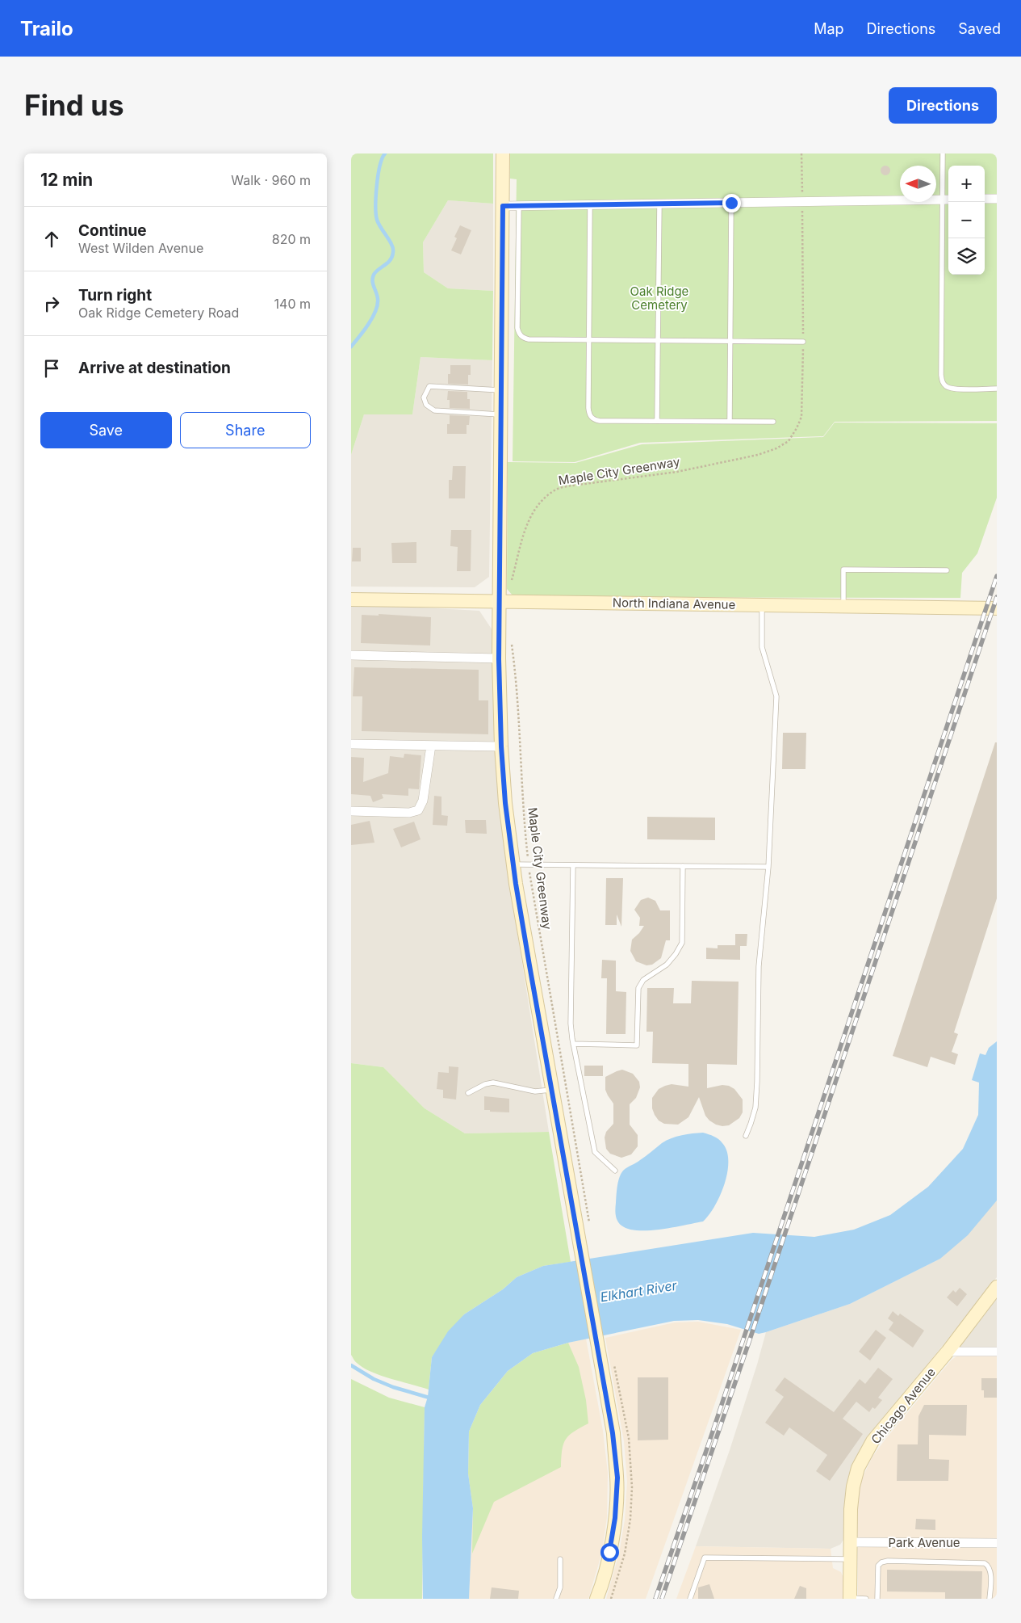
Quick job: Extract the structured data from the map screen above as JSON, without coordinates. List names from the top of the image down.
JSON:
{
  "streets": {
    "street": ["North Indiana Avenue", "Chicago Avenue", "Park Avenue"],
    "path": ["Maple City Greenway"]
  },
  "crossings": [
    ["Maple City Greenway", "North Indiana Avenue"],
    ["Chicago Avenue", "Park Avenue"]
  ],
  "water": ["Elkhart River"],
  "parks": ["Oak Ridge Cemetery"],
  "north": "left",
  "page": {
    "header": "Trailo",
    "nav": ["Map", "Directions", "Saved"],
    "buttons": [
      "Directions",
      ["Save", "Share"]
    ],
    "title": "Find us",
    "heading": ["12 min", "Walk · 960 m"],
    "map_buttons": ["+", "−"],
    "list": [
      ["Continue", "West Wilden Avenue", "820 m"],
      ["Turn right", "Oak Ridge Cemetery Road", "140 m"],
      "Arrive at destination"
    ]
  }
}
